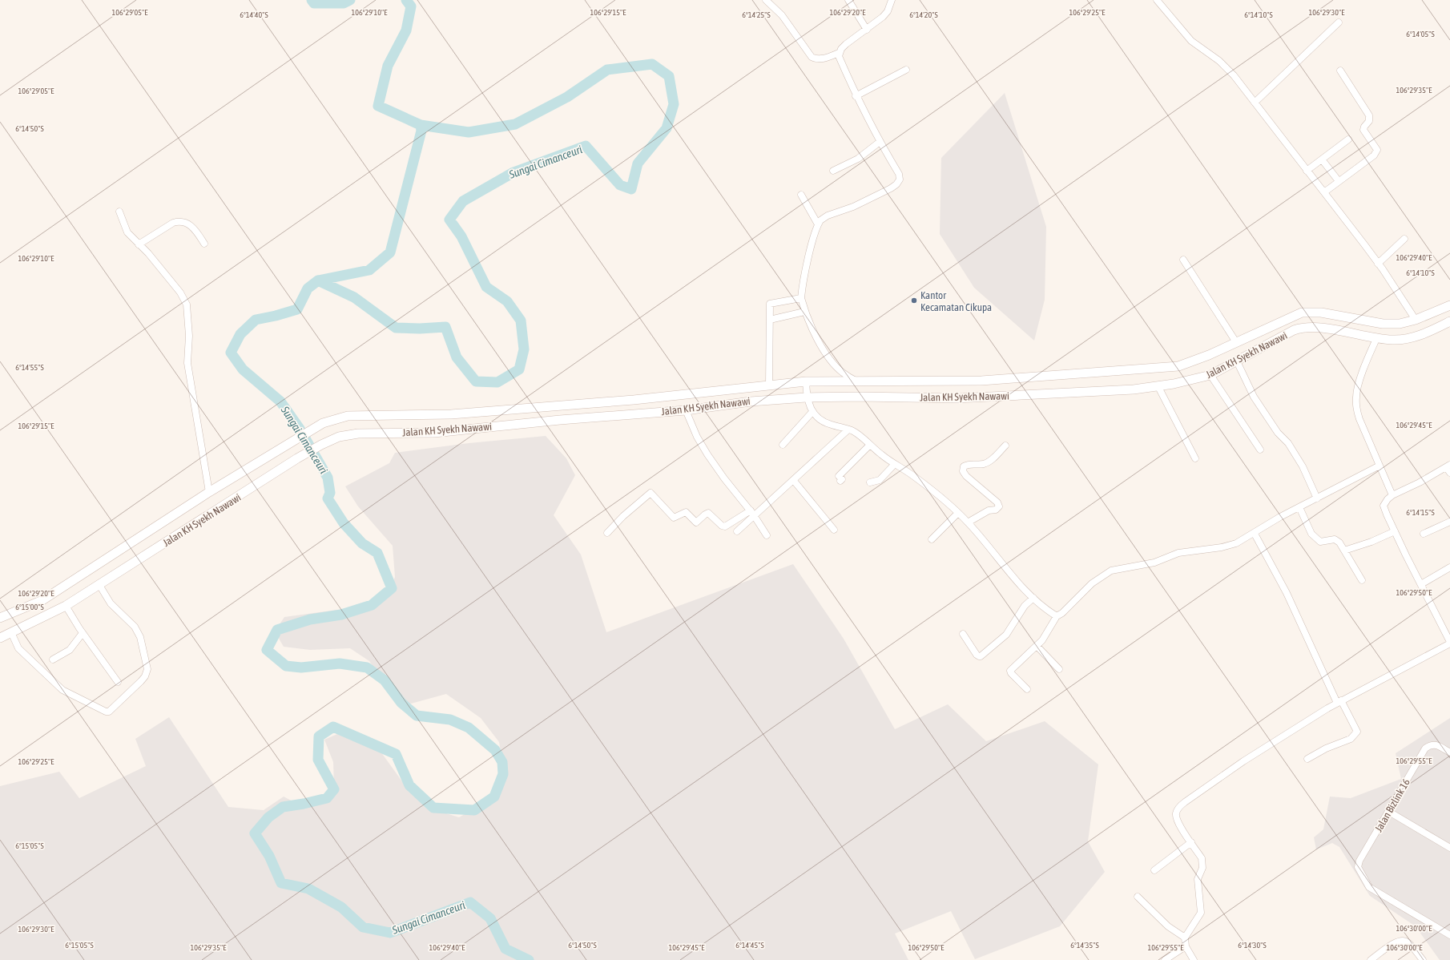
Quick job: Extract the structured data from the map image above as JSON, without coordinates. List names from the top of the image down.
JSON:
{
  "streets": {
    "main road": ["Jalan KH Syekh Nawawi"],
    "street": ["Jalan Bizlink 16"]
  },
  "water": ["Sungai Cimanceuri"],
  "places": ["Kantor Kecamatan Cikupa"],
  "coordinates": [
    "106°29'05\"E",
    "106°29'15\"E",
    "106°29'10\"E",
    "106°29'20\"E",
    "106°29'25\"E",
    "106°29'30\"E",
    "6°14'40\"S",
    "6°14'25\"S",
    "6°14'20\"S",
    "6°14'10\"S",
    "6°14'05\"S",
    "106°29'35\"E",
    "6°14'50\"S",
    "106°29'40\"E",
    "6°14'55\"S",
    "106°29'45\"E",
    "6°14'15\"S",
    "106°29'50\"E",
    "6°15'00\"S",
    "106°29'55\"E",
    "6°15'05\"S",
    "106°30'00\"E",
    "6°14'45\"S",
    "6°14'35\"S",
    "6°14'30\"S"
  ]
}
